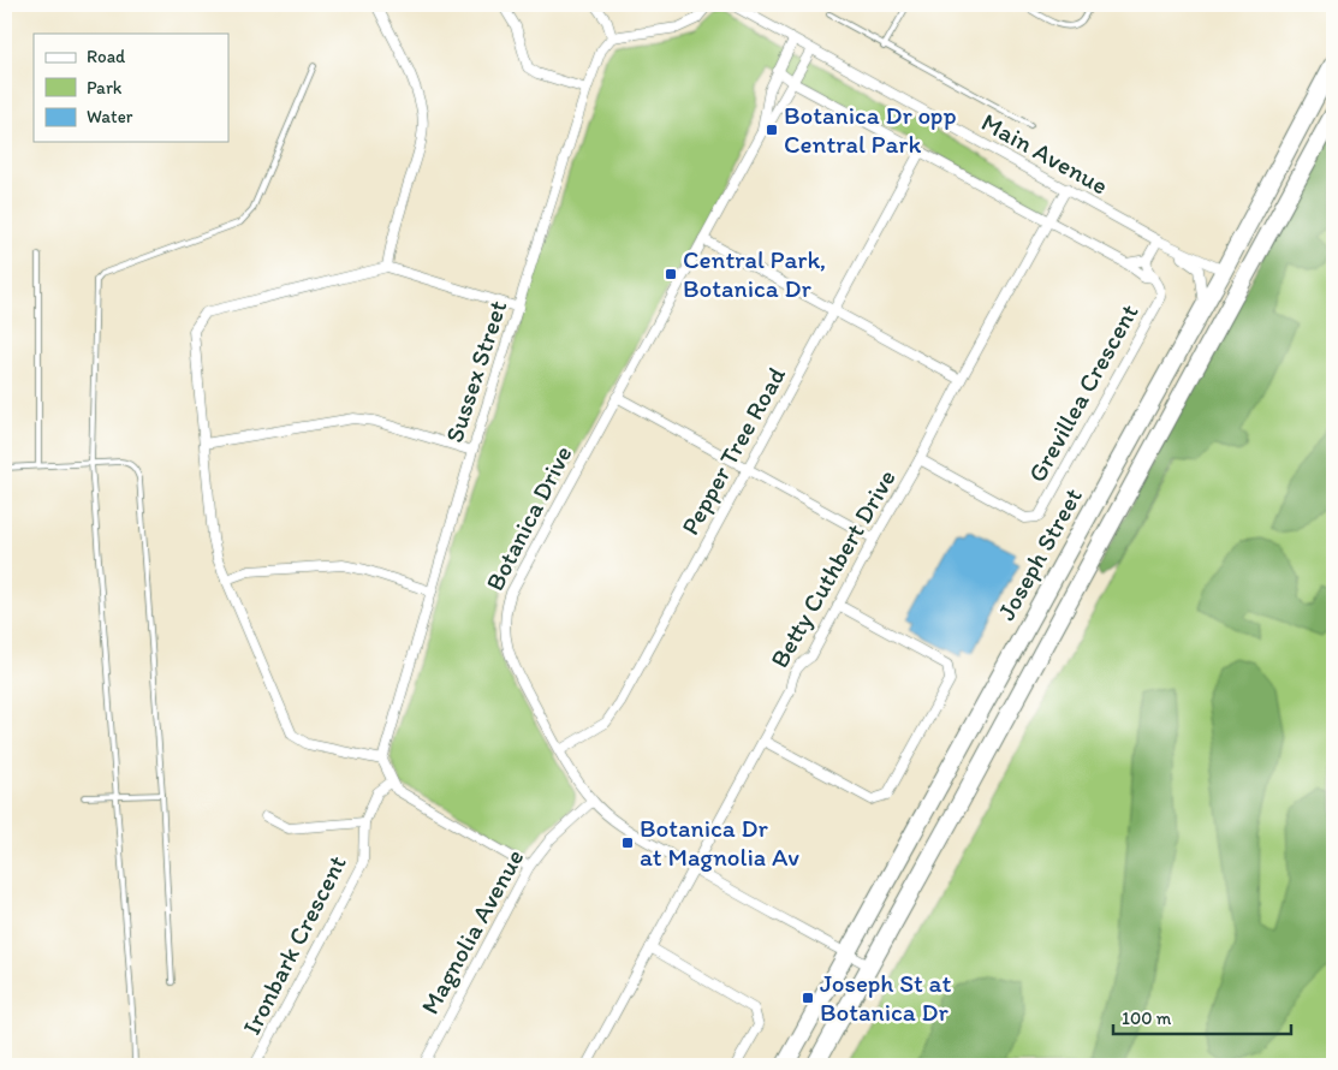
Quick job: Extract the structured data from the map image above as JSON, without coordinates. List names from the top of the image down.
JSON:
{
  "streets": {
    "highway": ["Joseph Street"],
    "street": [
      "Main Avenue",
      "Sussex Street",
      "Grevillea Crescent",
      "Pepper Tree Road",
      "Botanica Drive",
      "Betty Cuthbert Drive",
      "Magnolia Avenue",
      "Ironbark Crescent"
    ]
  },
  "crossings": [
    ["Main Avenue", "Botanica Drive"],
    ["Main Avenue", "Joseph Street"],
    ["Main Avenue", "Betty Cuthbert Drive"],
    ["Grevillea Crescent", "Pepper Tree Road"],
    ["Grevillea Crescent", "Botanica Drive"],
    ["Grevillea Crescent", "Betty Cuthbert Drive"],
    ["Pepper Tree Road", "Botanica Drive"],
    ["Botanica Drive", "Joseph Street"],
    ["Botanica Drive", "Betty Cuthbert Drive"],
    ["Botanica Drive", "Magnolia Avenue"]
  ],
  "places": {
    "transit": [
      "Botanica Dr opp Central Park",
      "Central Park, Botanica Dr",
      "Botanica Dr at Magnolia Av",
      "Joseph St at Botanica Dr"
    ]
  },
  "legend": ["Road", "Park", "Water"],
  "scale_bar": "100 m"
}
